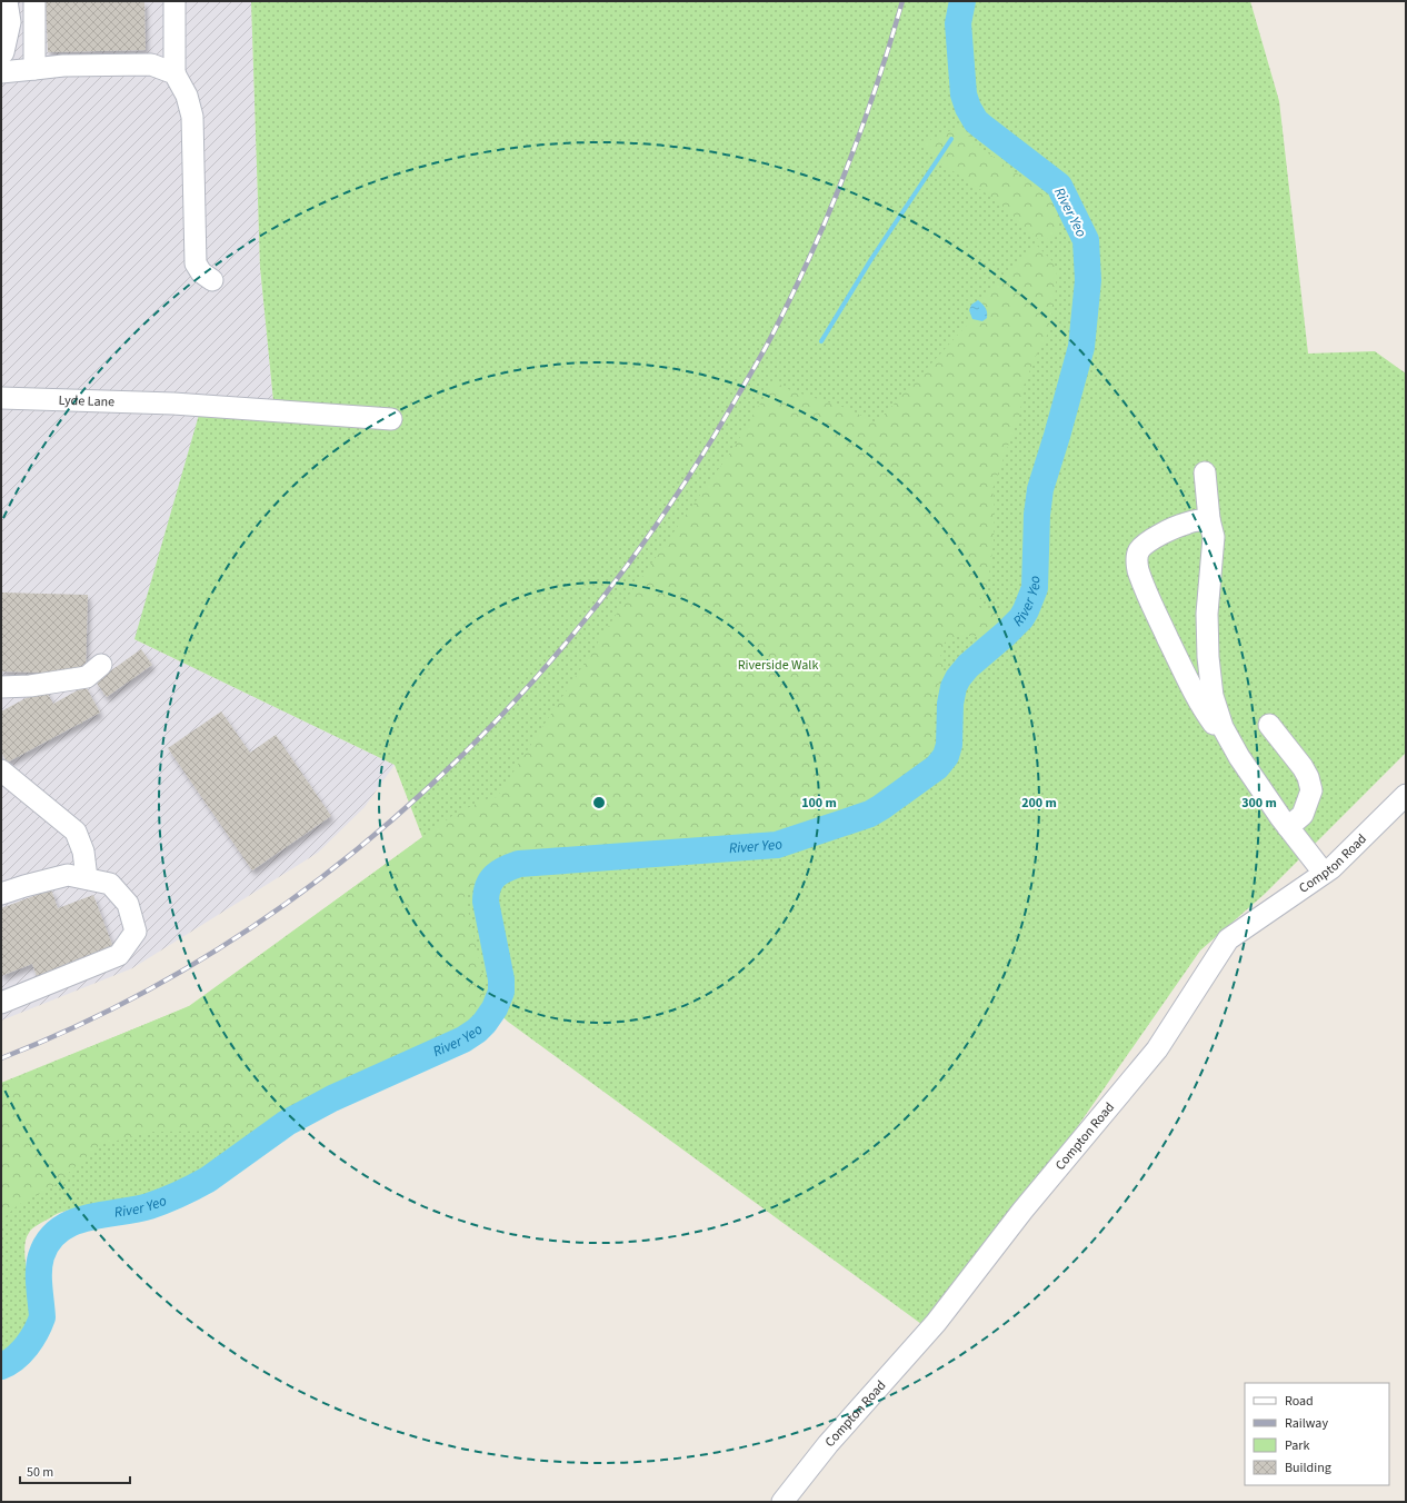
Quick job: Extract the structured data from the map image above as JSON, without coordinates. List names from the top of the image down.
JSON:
{
  "streets": {
    "street": ["Lyde Lane", "Compton Road"]
  },
  "water": ["River Yeo"],
  "parks": ["Riverside Walk"],
  "legend": [
    "Road",
    "Railway",
    "Park",
    "Building"
  ],
  "scale_bar": "50 m",
  "rings": ["100 m", "200 m", "300 m"]
}
